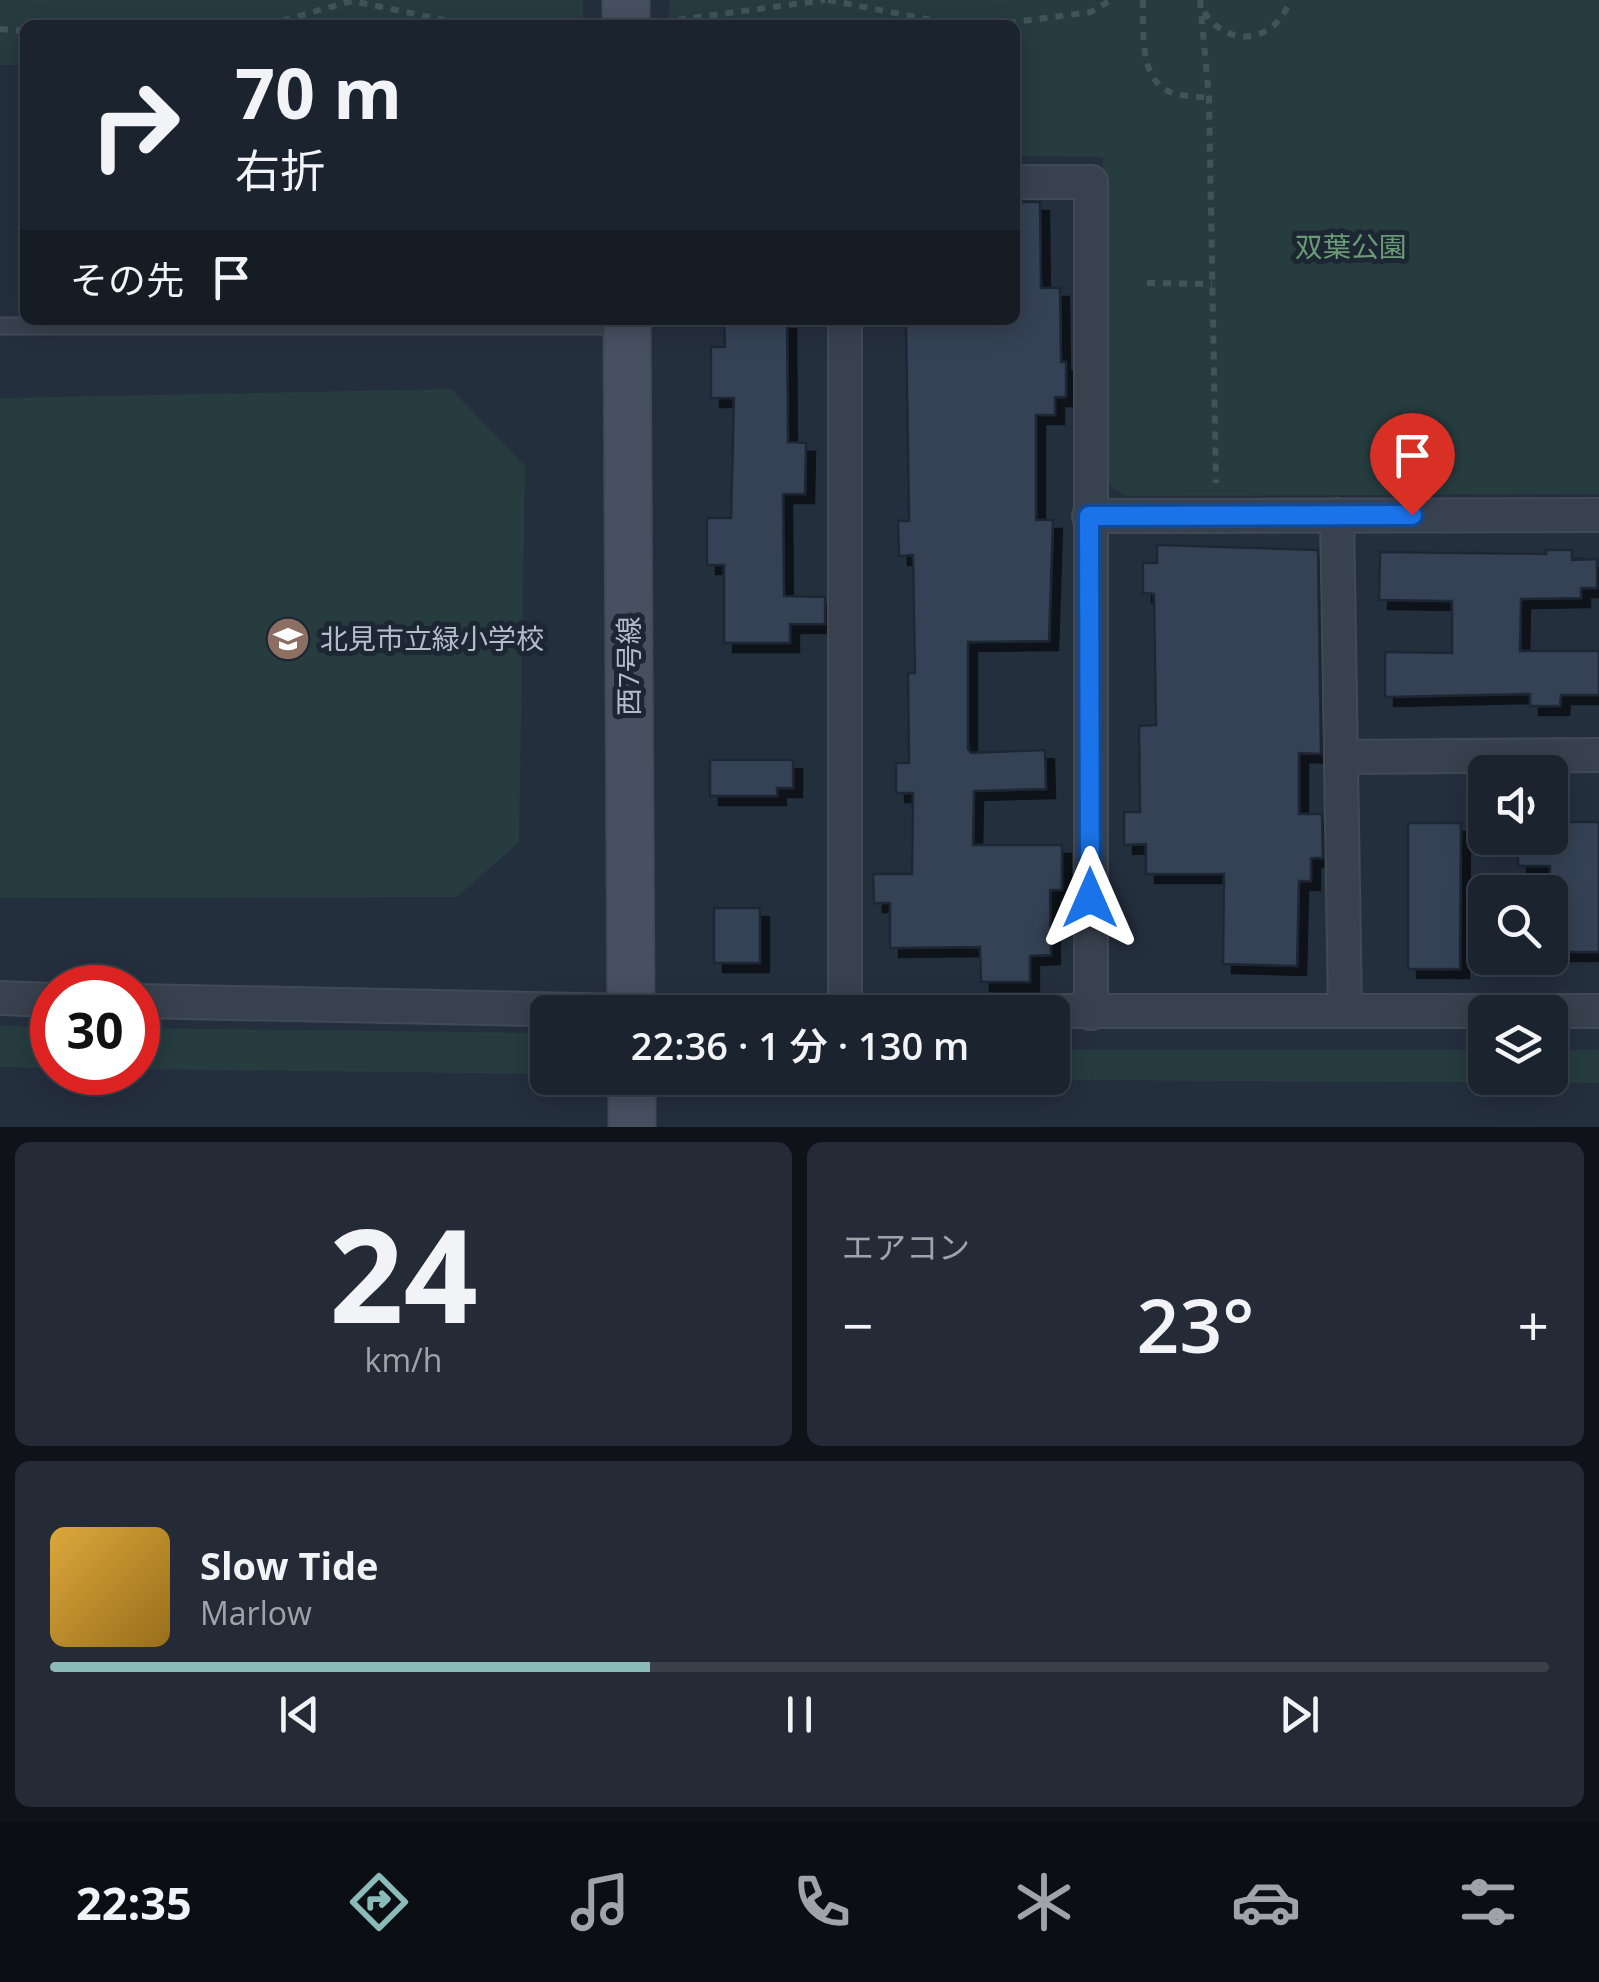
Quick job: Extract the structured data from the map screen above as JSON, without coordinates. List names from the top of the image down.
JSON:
{
  "streets": {
    "street": ["西7号線"]
  },
  "parks": ["双葉公園"],
  "places": {
    "school or university": ["北見市立緑小学校"]
  },
  "page": {
    "turn": ["70 m", "右折"],
    "then": "その先",
    "limit": "30",
    "trip": "22:36 · 1 分 · 130 m",
    "tile": [
      ["24", "km/h"],
      "エアコン"
    ],
    "heat": ["−", "23°", "+"],
    "song": ["Slow Tide", "Marlow"],
    "tabs": "22:35"
  }
}
